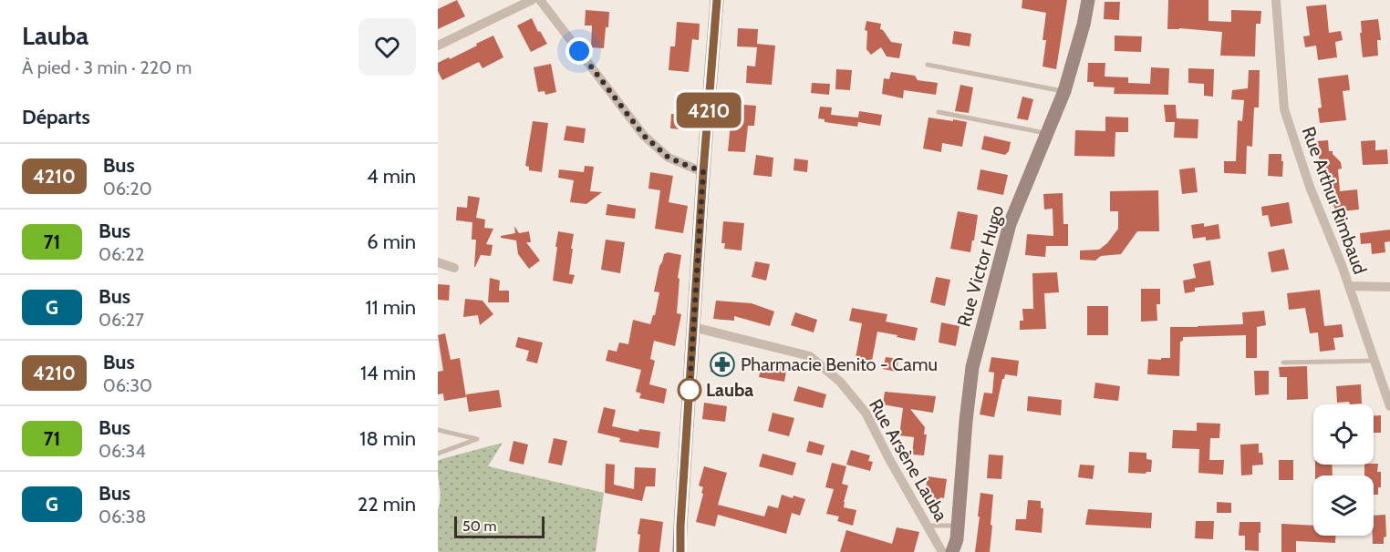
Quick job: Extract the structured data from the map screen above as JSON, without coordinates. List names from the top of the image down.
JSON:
{
  "streets": {
    "street": ["Rue Arthur Rimbaud", "Rue Victor Hugo", "Rue Arsène Lauba"]
  },
  "places": {
    "pharmacy": ["Pharmacie Benito - Camu"],
    "other": ["Lauba"]
  },
  "lines": ["bus line 4210"],
  "scale_bar": "50 m",
  "page": {
    "heading": [
      ["Lauba", "À pied · 3 min · 220 m"],
      "Départs"
    ],
    "on_map": "4210",
    "list": [
      {
        "mark": "4210",
        "name": "Bus",
        "note": "06:20",
        "value": "4 min"
      },
      {
        "mark": "71",
        "name": "Bus",
        "note": "06:22",
        "value": "6 min"
      },
      {
        "mark": "G",
        "name": "Bus",
        "note": "06:27",
        "value": "11 min"
      },
      {
        "mark": "4210",
        "name": "Bus",
        "note": "06:30",
        "value": "14 min"
      },
      {
        "mark": "71",
        "name": "Bus",
        "note": "06:34",
        "value": "18 min"
      },
      {
        "mark": "G",
        "name": "Bus",
        "note": "06:38",
        "value": "22 min"
      }
    ],
    "scale": "50 m"
  }
}
